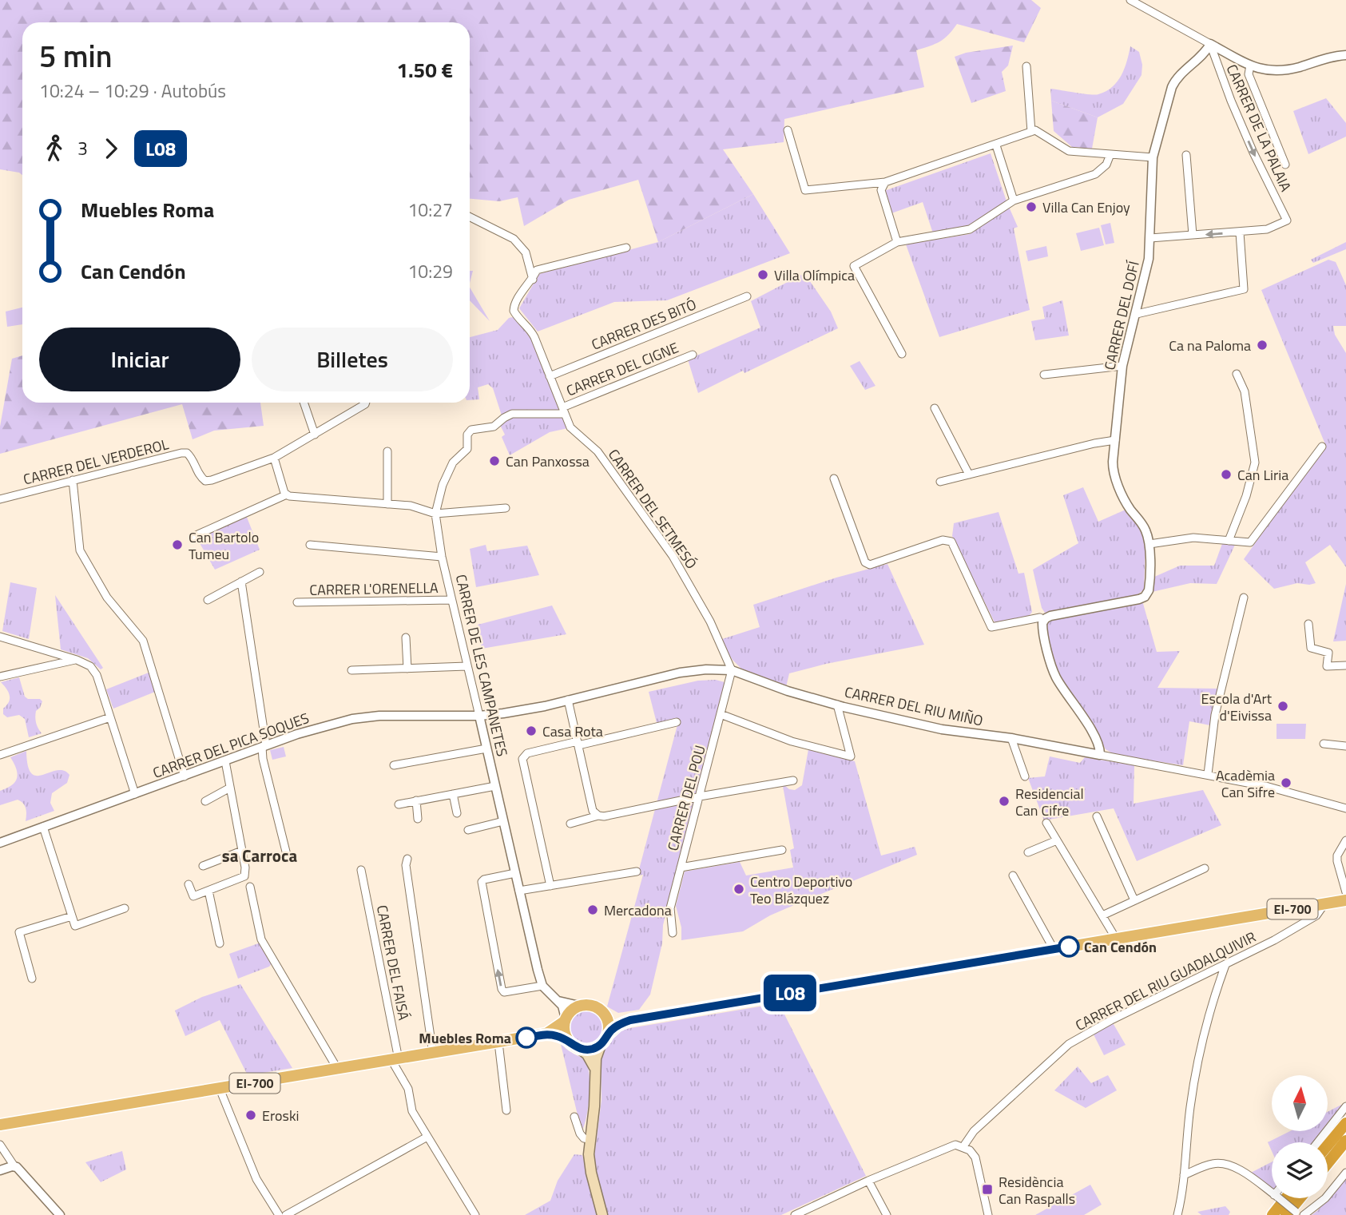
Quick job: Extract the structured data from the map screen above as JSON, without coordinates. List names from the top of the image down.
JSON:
{
  "streets": {
    "main road": ["EI-700"],
    "street": [
      "CARRER DE LA PALAIA",
      "CARRER DEL DOFÍ",
      "CARRER DES BITÓ",
      "CARRER DEL CIGNE",
      "CARRER DEL VERDEROL",
      "CARRER DEL SETMESÓ",
      "CARRER L'ORENELLA",
      "CARRER DE LES CAMPANETES",
      "CARRER DEL RIU MIÑO",
      "CARRER DEL PICA SOQUES",
      "CARRER DEL POU",
      "CARRER DEL FAISÁ",
      "CARRER DEL RIU GUADALQUIVIR"
    ]
  },
  "crossings": [
    ["CARRER DE LA PALAIA", "CARRER DEL DOFÍ"],
    ["CARRER DES BITÓ", "CARRER DEL SETMESÓ"],
    ["CARRER DEL CIGNE", "CARRER DEL SETMESÓ"],
    ["CARRER DEL SETMESÓ", "CARRER DEL RIU MIÑO"],
    ["CARRER DEL SETMESÓ", "CARRER DEL POU"],
    ["CARRER L'ORENELLA", "CARRER DE LES CAMPANETES"],
    ["CARRER DE LES CAMPANETES", "CARRER DEL RIU MIÑO"],
    ["CARRER DE LES CAMPANETES", "CARRER DEL PICA SOQUES"],
    ["CARRER DEL RIU MIÑO", "CARRER DEL PICA SOQUES"],
    ["CARRER DEL RIU MIÑO", "CARRER DEL POU"],
    ["EI-700", "CARRER DEL FAISÁ"],
    ["EI-700", "CARRER DEL RIU GUADALQUIVIR"]
  ],
  "districts": ["sa Carroca"],
  "places": {
    "other": [
      "Villa Can Enjoy",
      "Villa Olímpica",
      "Ca na Paloma",
      "Can Panxossa",
      "Can Liria",
      "Can Bartolo Tumeu",
      "Escola d'Art d'Eivissa",
      "Casa Rota",
      "Acadèmia Can Sifre",
      "Residencial Can Cifre",
      "Centro Deportivo Teo Blázquez",
      "Mercadona",
      "Can Cendón",
      "Muebles Roma",
      "Eroski"
    ],
    "transit": ["Residència Can Raspalls"]
  },
  "lines": ["bus line L08"],
  "north": "top",
  "page": {
    "on_map": "L08",
    "heading": ["5 min", "10:24 – 10:29 · Autobús", "1.50 €"],
    "legs": ["3", "L08"],
    "list": [
      {
        "name": "Muebles Roma",
        "value": "10:27"
      },
      {
        "name": "Can Cendón",
        "value": "10:29"
      }
    ],
    "buttons": ["Iniciar", "Billetes"]
  }
}
